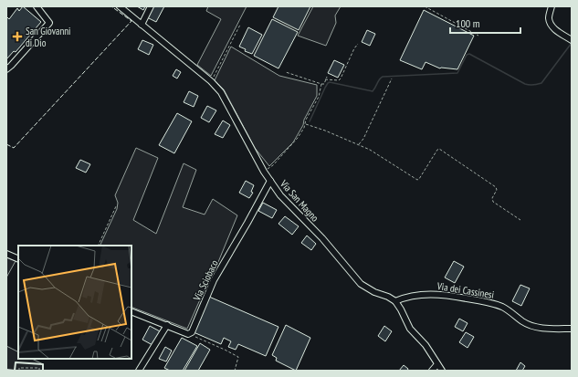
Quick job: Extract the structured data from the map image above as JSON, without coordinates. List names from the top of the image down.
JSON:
{
  "streets": {
    "street": ["Via San Magno", "Via Sciobaco", "Via dei Cassinesi"]
  },
  "crossings": [
    ["Via San Magno", "Via Sciobaco"],
    ["Via San Magno", "Via dei Cassinesi"]
  ],
  "places": {
    "health": ["San Giovanni di Dio"]
  },
  "scale_bar": "100 m"
}
